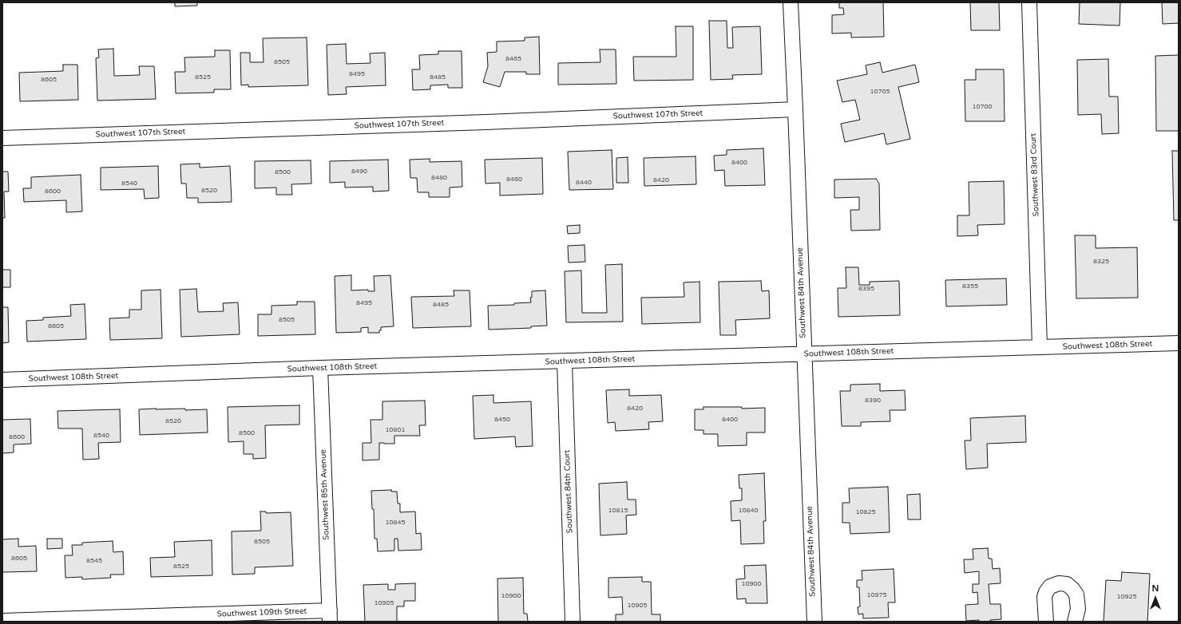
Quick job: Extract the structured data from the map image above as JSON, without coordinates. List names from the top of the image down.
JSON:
{
  "streets": {
    "street": [
      "Southwest 107th Street",
      "Southwest 83rd Court",
      "Southwest 84th Avenue",
      "Southwest 108th Street",
      "Southwest 84th Court",
      "Southwest 85th Avenue",
      "Southwest 109th Street"
    ]
  },
  "crossings": [
    ["Southwest 107th Street", "Southwest 84th Avenue"],
    ["Southwest 83rd Court", "Southwest 108th Street"],
    ["Southwest 84th Avenue", "Southwest 108th Street"],
    ["Southwest 108th Street", "Southwest 84th Court"],
    ["Southwest 108th Street", "Southwest 85th Avenue"],
    ["Southwest 85th Avenue", "Southwest 109th Street"]
  ],
  "house_numbers": [
    "8465",
    "8505",
    "8495",
    "8525",
    "8485",
    "8605",
    "10705",
    "10700",
    "8400",
    "8490",
    "8500",
    "8480",
    "8460",
    "8420",
    "8440",
    "8540",
    "8520",
    "8600",
    "8325",
    "8355",
    "8395",
    "8495",
    "8485",
    "8505",
    "8605",
    "8390",
    "8420",
    "8450",
    "8400",
    "8520",
    "10801",
    "8500",
    "8540",
    "8600",
    "10815",
    "10840",
    "10825",
    "10845",
    "8505",
    "8605",
    "8545",
    "8525",
    "10900",
    "10975",
    "10900",
    "10925",
    "10905",
    "10905"
  ],
  "north": "top"
}
